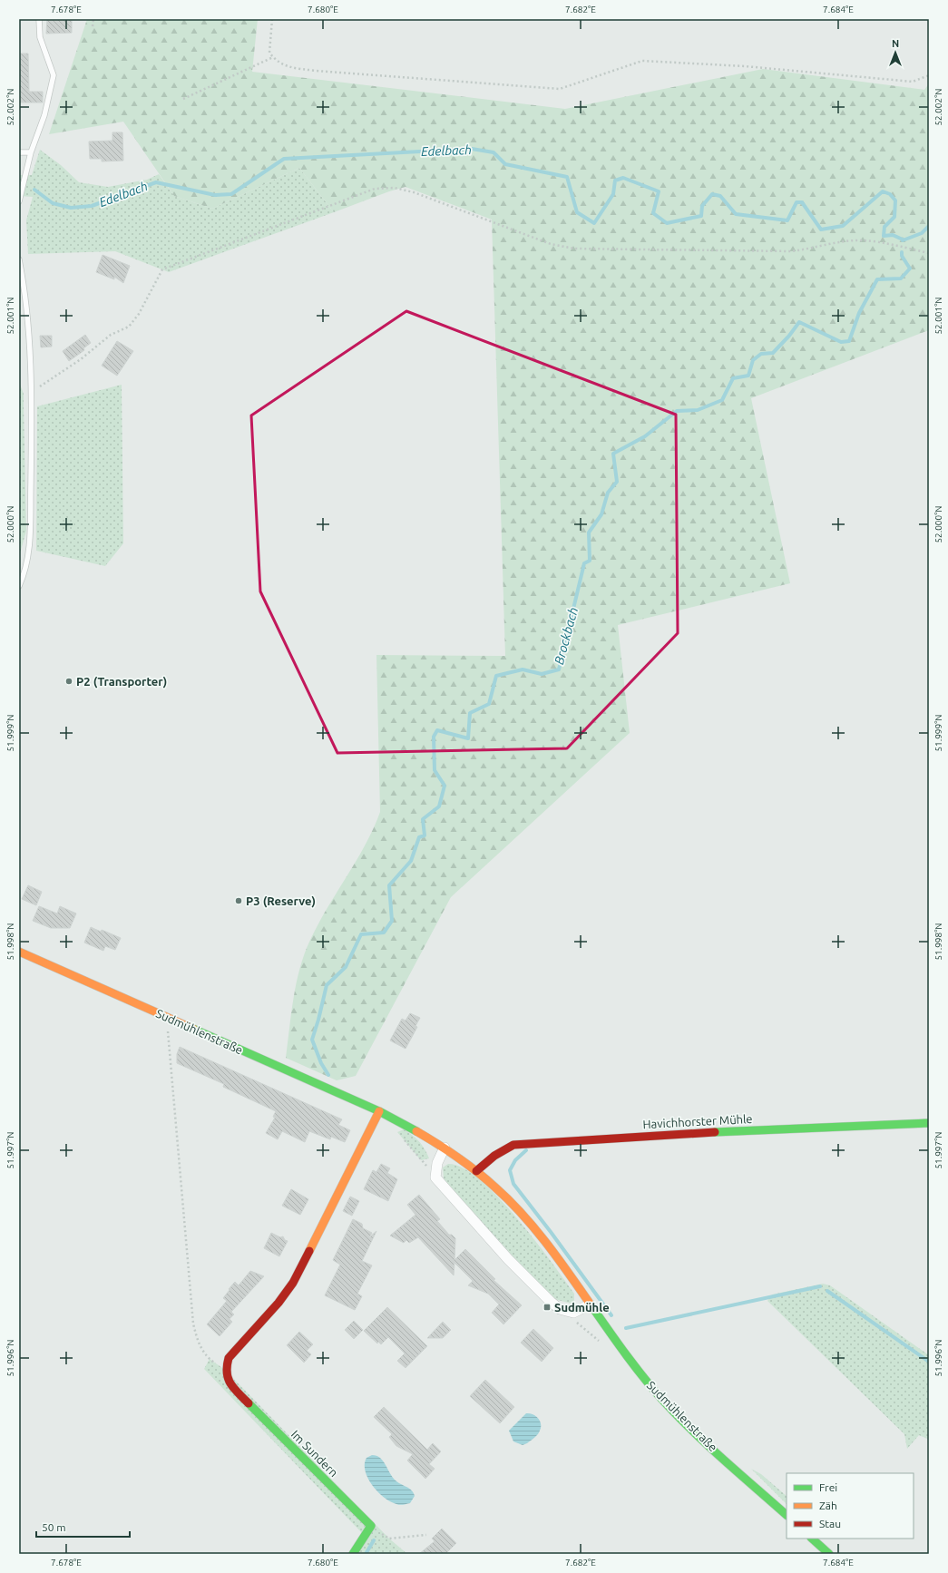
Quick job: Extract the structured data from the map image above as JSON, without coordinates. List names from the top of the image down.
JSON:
{
  "streets": {
    "street": ["Sudmühlenstraße", "Havichhorster Mühle", "Im Sundern"]
  },
  "crossings": [
    ["Sudmühlenstraße", "Havichhorster Mühle"]
  ],
  "water": ["Edelbach", "Brockbach"],
  "places": {
    "other": ["P2 (Transporter)", "P3 (Reserve)"],
    "transit": ["Sudmühle"]
  },
  "legend": ["Frei", "Zäh", "Stau"],
  "scale_bar": "50 m",
  "north": "top",
  "coordinates": [
    "7.678°E",
    "7.680°E",
    "7.682°E",
    "7.684°E",
    "52.002°N",
    "52.001°N",
    "52.000°N",
    "51.999°N",
    "51.998°N",
    "51.997°N",
    "51.996°N"
  ]
}
